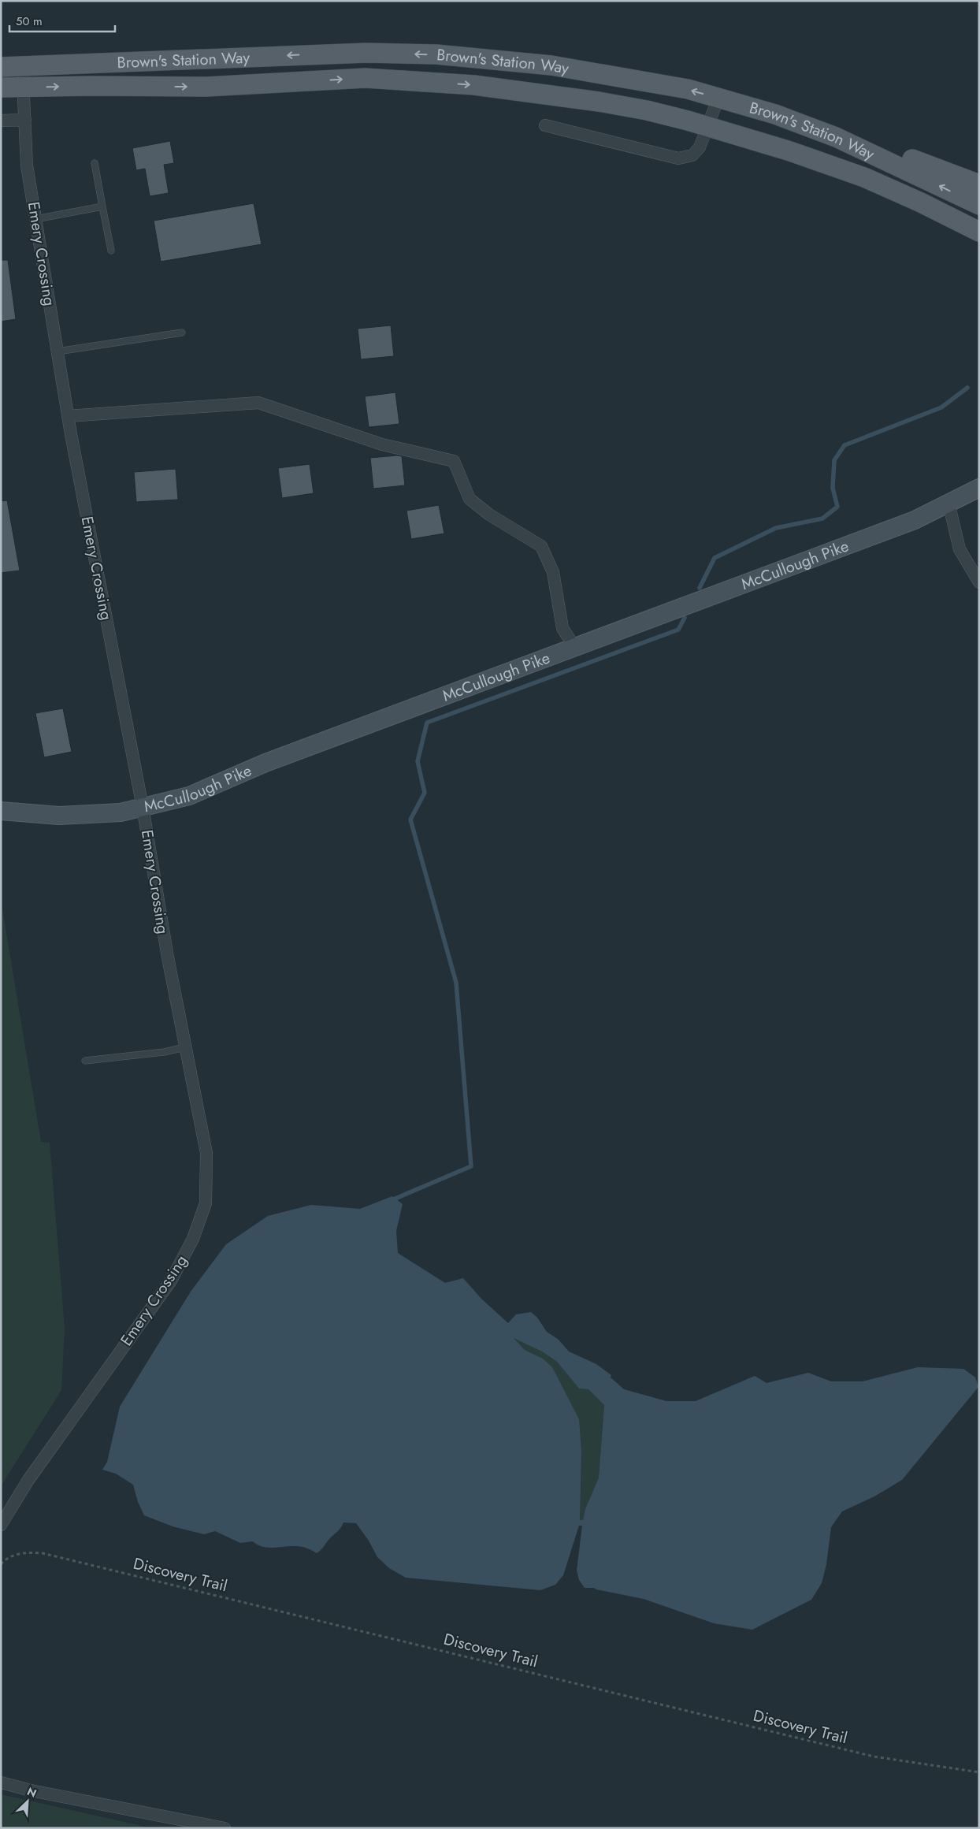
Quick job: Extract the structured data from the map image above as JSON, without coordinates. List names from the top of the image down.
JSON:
{
  "streets": {
    "main road": ["Brown's Station Way"],
    "street": ["Emery Crossing", "McCullough Pike"],
    "path": ["Discovery Trail"]
  },
  "crossings": [
    ["Brown's Station Way", "Emery Crossing"],
    ["Emery Crossing", "McCullough Pike"]
  ],
  "scale_bar": "50 m",
  "north": "top right"
}
